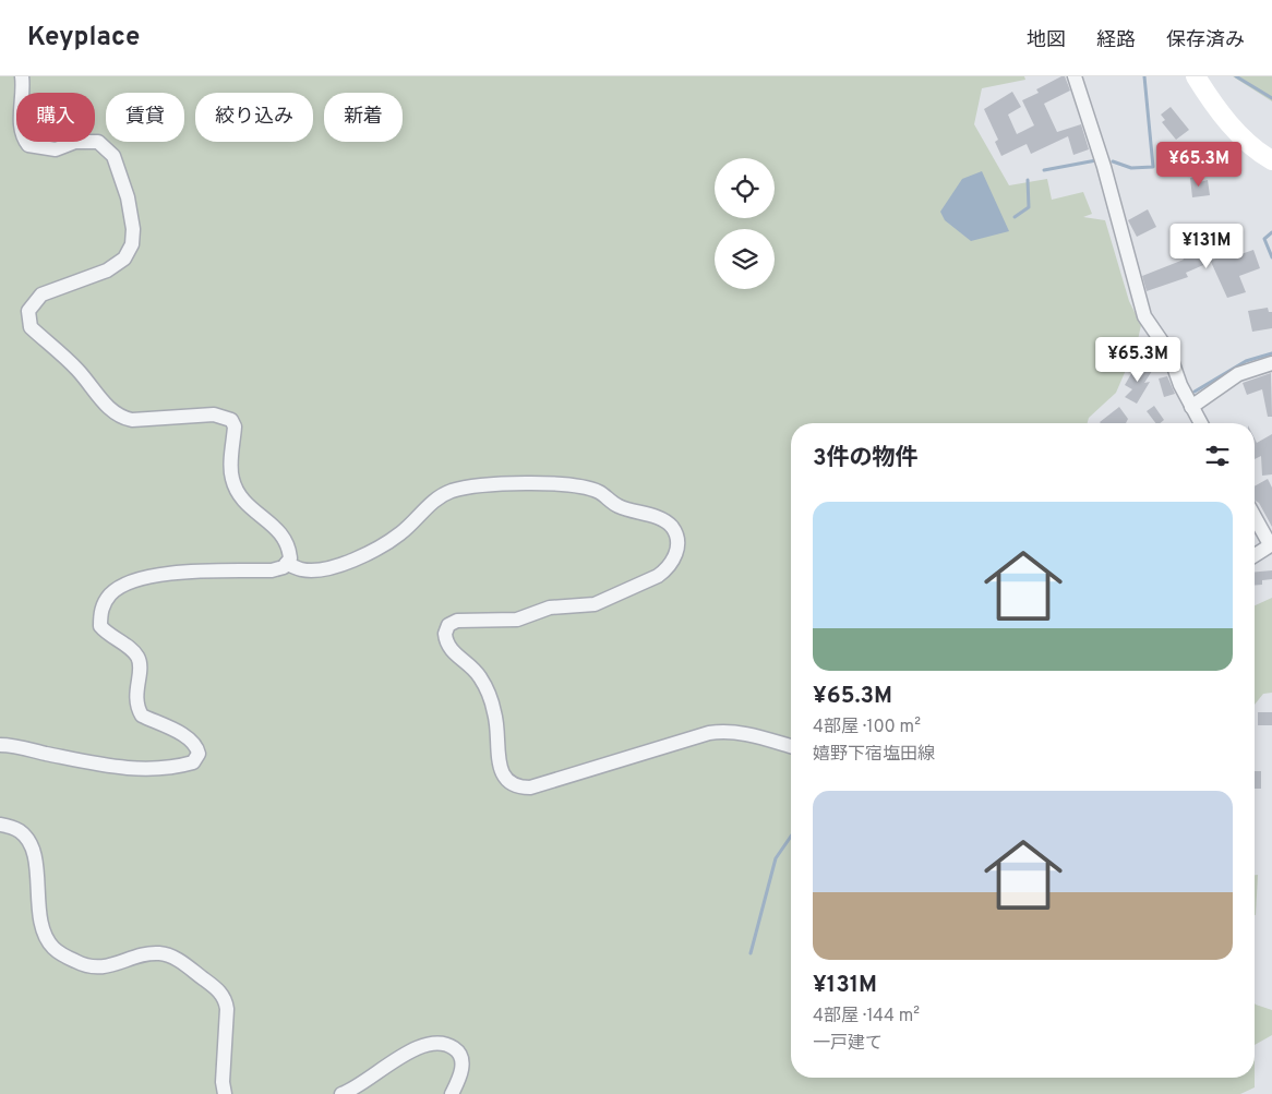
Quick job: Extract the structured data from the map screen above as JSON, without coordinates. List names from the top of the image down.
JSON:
{
  "page": {
    "header": "Keyplace",
    "nav": ["地図", "経路", "保存済み"],
    "chip": [
      "購入",
      "賃貸",
      "絞り込み",
      "新着"
    ],
    "price": ["¥65.3M", "¥131M", "¥65.3M"],
    "heading": "3件の物件",
    "list": [
      {
        "name": "¥65.3M",
        "note": "4部屋 · 100 m² · 嬉野下宿塩田線"
      },
      {
        "name": "¥131M",
        "note": "4部屋 · 144 m² · 一戸建て"
      }
    ]
  }
}
